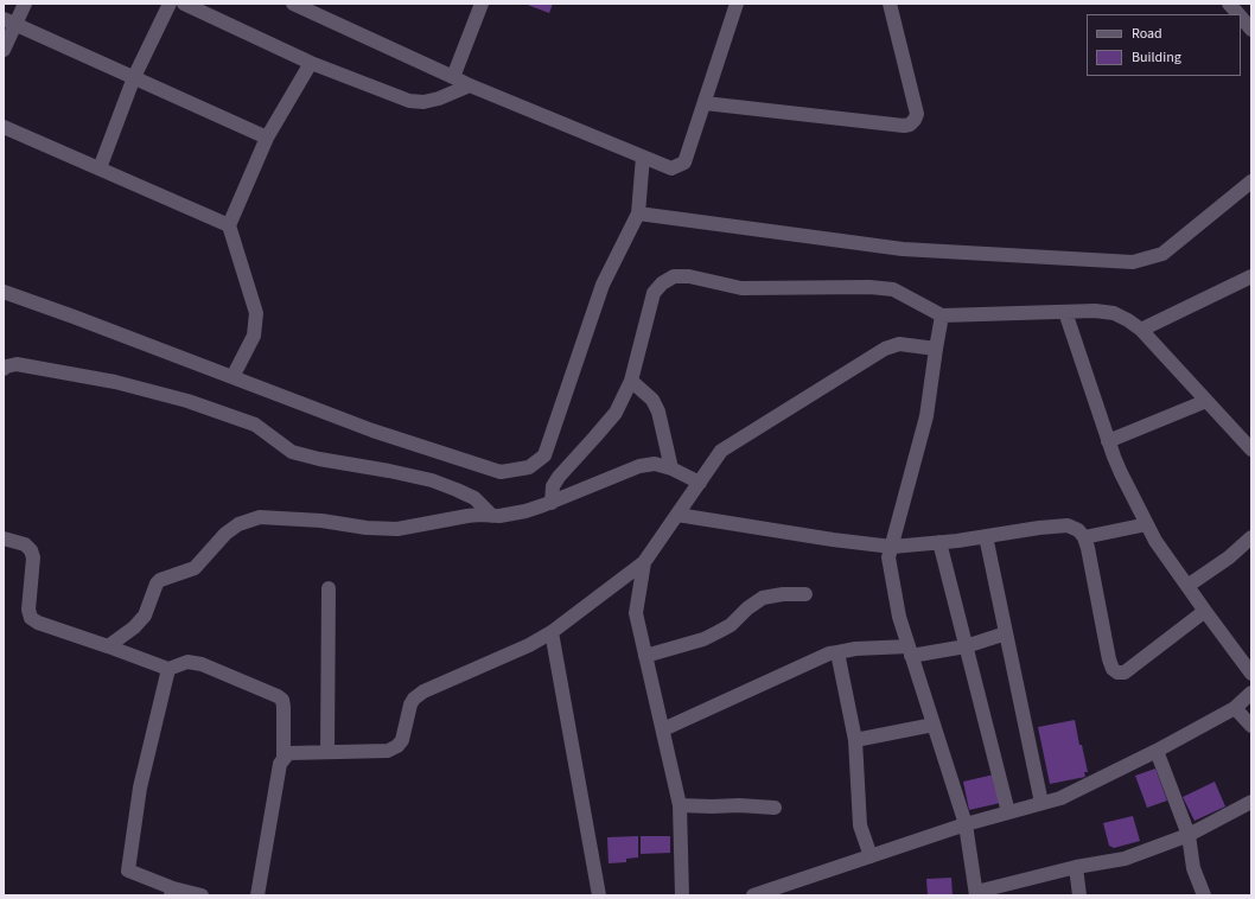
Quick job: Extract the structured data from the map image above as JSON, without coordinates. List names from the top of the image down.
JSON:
{
  "legend": ["Road", "Building"]
}
